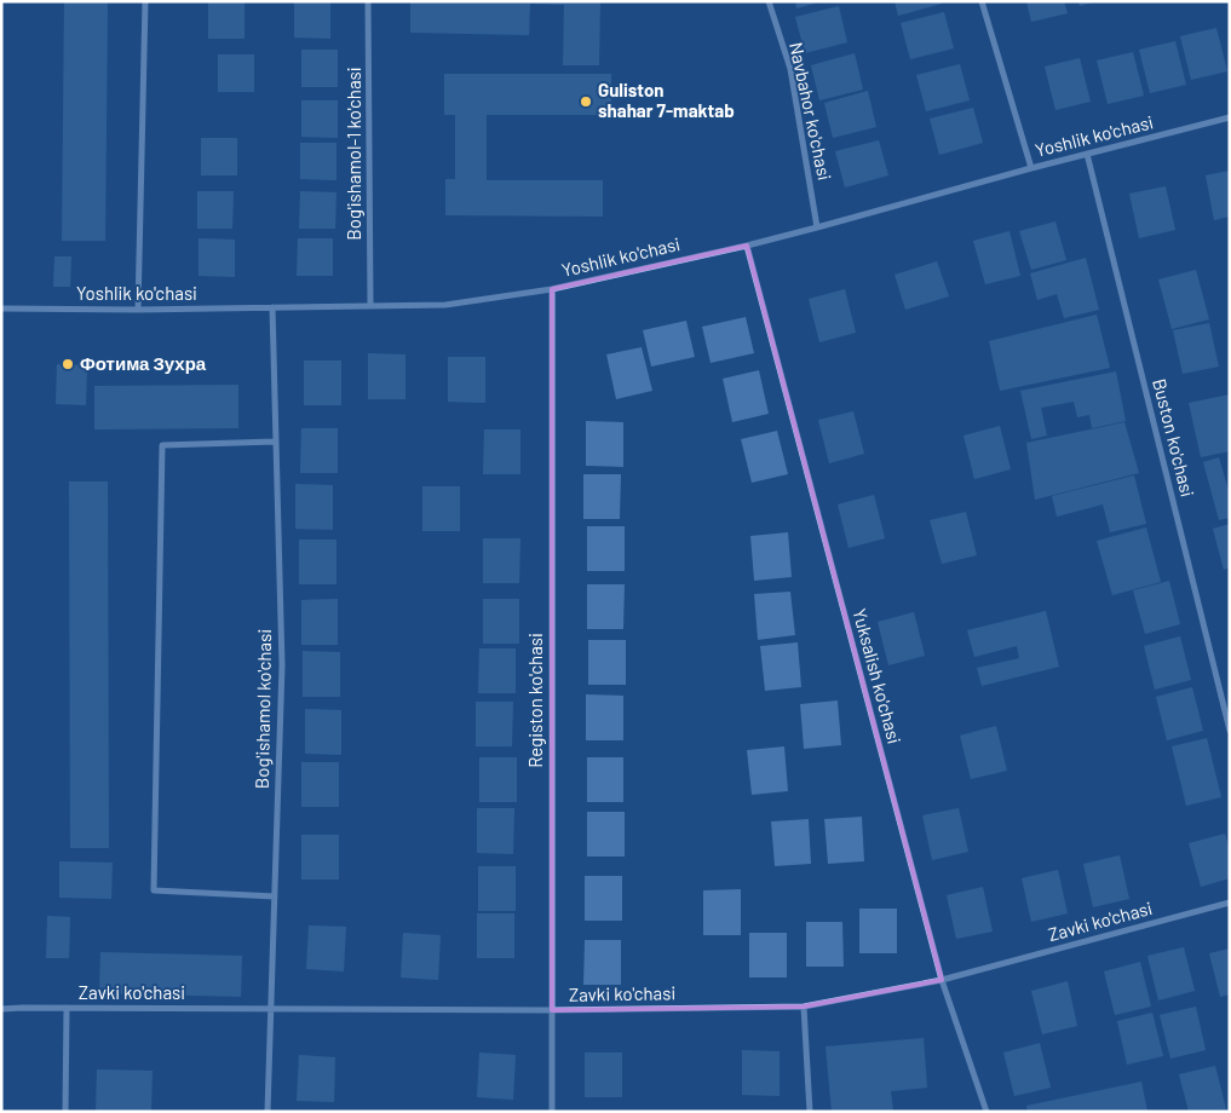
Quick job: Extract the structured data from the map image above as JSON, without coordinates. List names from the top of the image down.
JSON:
{
  "streets": {
    "street": [
      "Navbahor ko'chasi",
      "Yoshlik ko'chasi",
      "Bog'ishamol-1 ko'chasi",
      "Buston ko'chasi",
      "Yuksalish ko'chasi",
      "Registon ko'chasi",
      "Bog'ishamol ko'chasi",
      "Zavki ko'chasi"
    ]
  },
  "crossings": [
    ["Navbahor ko'chasi", "Yoshlik ko'chasi"],
    ["Yoshlik ko'chasi", "Bog'ishamol-1 ko'chasi"],
    ["Yoshlik ko'chasi", "Buston ko'chasi"],
    ["Yoshlik ko'chasi", "Yuksalish ko'chasi"],
    ["Yoshlik ko'chasi", "Registon ko'chasi"],
    ["Yoshlik ko'chasi", "Bog'ishamol ko'chasi"],
    ["Yuksalish ko'chasi", "Zavki ko'chasi"],
    ["Registon ko'chasi", "Zavki ko'chasi"],
    ["Bog'ishamol ko'chasi", "Zavki ko'chasi"]
  ],
  "places": ["Guliston shahar 7-maktab", "Фотима Зухра"]
}
